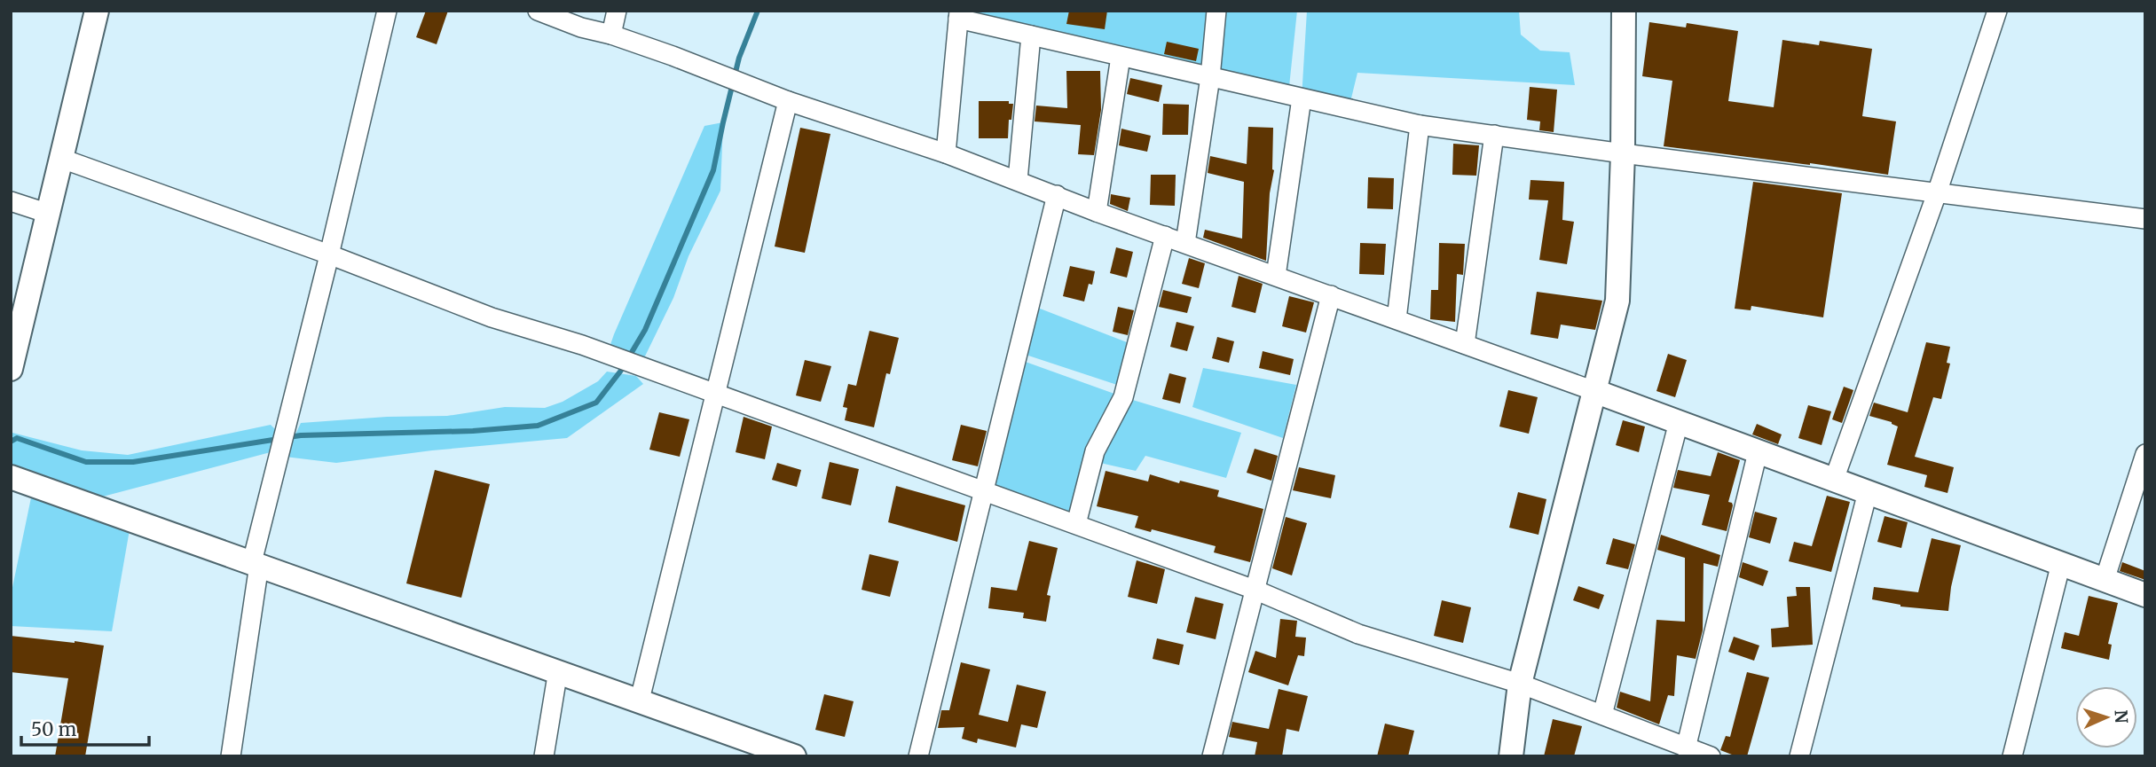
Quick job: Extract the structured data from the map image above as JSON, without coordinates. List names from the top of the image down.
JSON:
{
  "scale_bar": "50 m",
  "north": "right"
}
